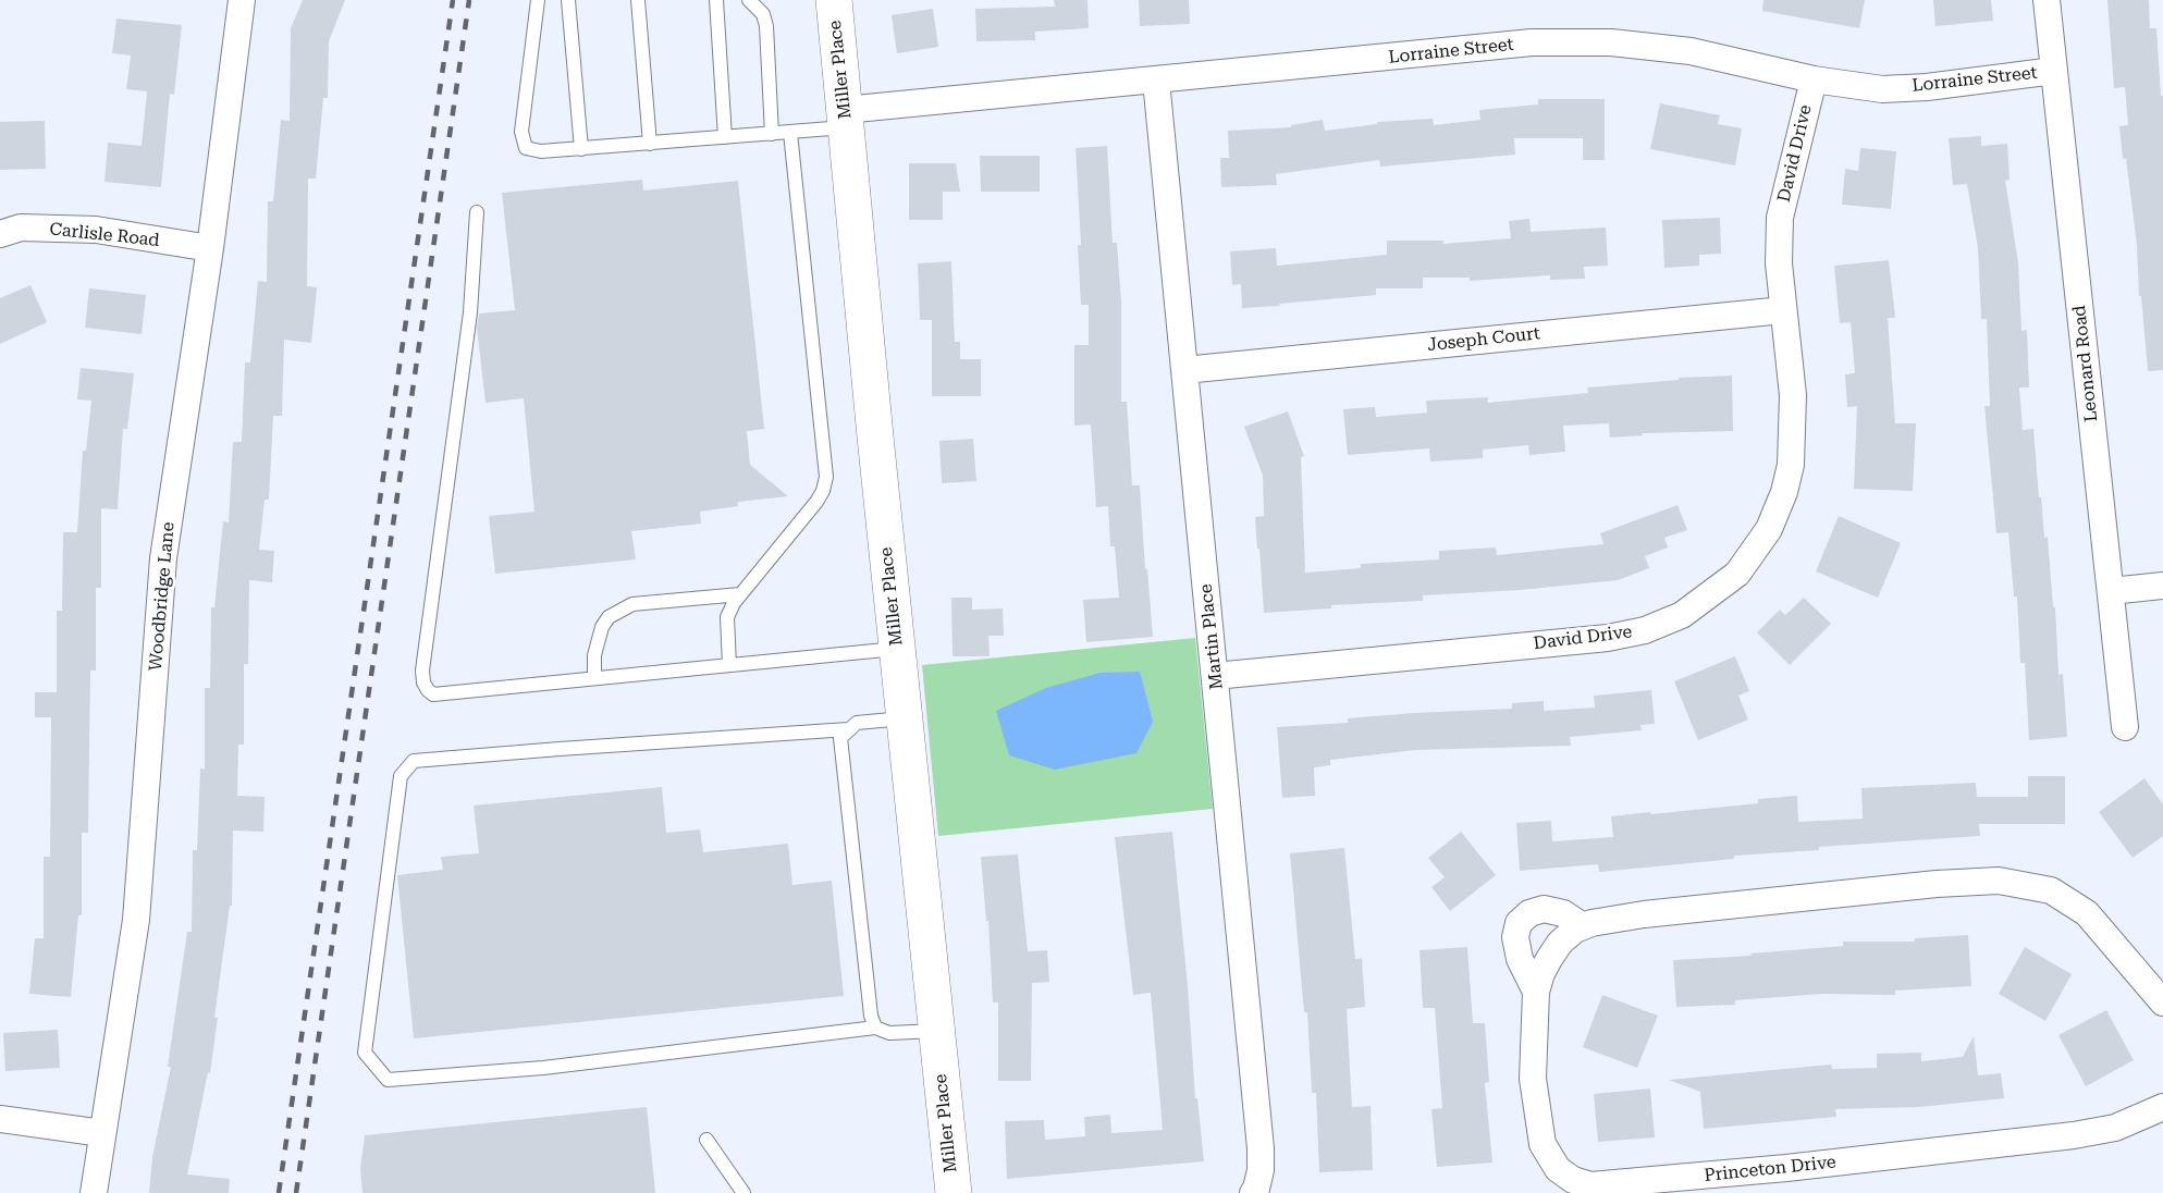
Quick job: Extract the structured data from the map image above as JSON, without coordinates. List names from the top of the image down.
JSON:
{
  "streets": {
    "street": [
      "Lorraine Street",
      "Miller Place",
      "David Drive",
      "Carlisle Road",
      "Joseph Court",
      "Leonard Road",
      "Woodbridge Lane",
      "Martin Place",
      "Princeton Drive"
    ]
  },
  "crossings": [
    ["Lorraine Street", "Miller Place"],
    ["Lorraine Street", "David Drive"],
    ["Lorraine Street", "Leonard Road"],
    ["Lorraine Street", "Martin Place"],
    ["David Drive", "Joseph Court"],
    ["David Drive", "Martin Place"],
    ["Carlisle Road", "Woodbridge Lane"],
    ["Joseph Court", "Martin Place"]
  ]
}
